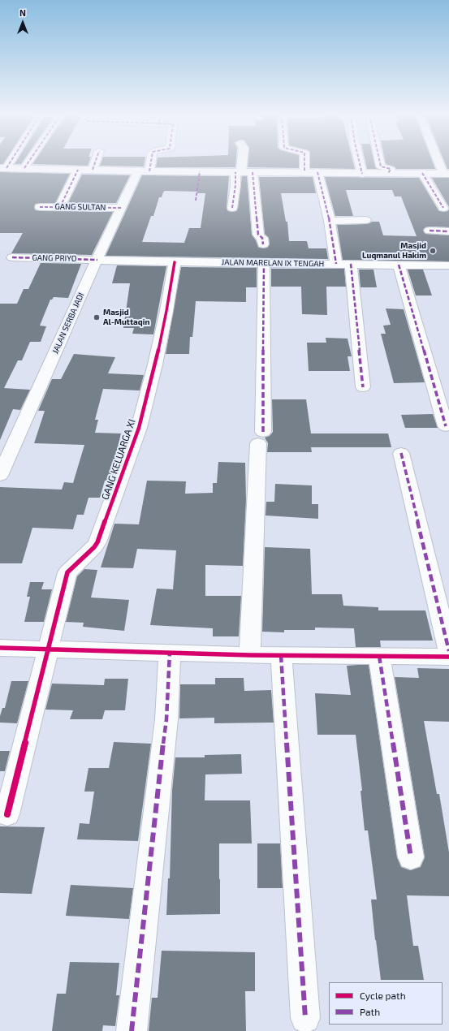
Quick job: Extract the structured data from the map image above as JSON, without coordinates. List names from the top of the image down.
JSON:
{
  "streets": {
    "street": [
      "GANG SULTAN",
      "GANG PRIYO",
      "JALAN MARELAN IX TENGAH",
      "JALAN SERBA JADI",
      "GANG KELUARGA XI"
    ]
  },
  "crossings": [
    ["GANG SULTAN", "JALAN SERBA JADI"],
    ["GANG PRIYO", "JALAN MARELAN IX TENGAH"],
    ["GANG PRIYO", "JALAN SERBA JADI"],
    ["JALAN MARELAN IX TENGAH", "JALAN SERBA JADI"],
    ["JALAN MARELAN IX TENGAH", "GANG KELUARGA XI"]
  ],
  "places": ["Masjid Luqmanul Hakim", "Masjid Al-Muttaqin"],
  "legend": ["Cycle path", "Path"],
  "north": "top"
}
